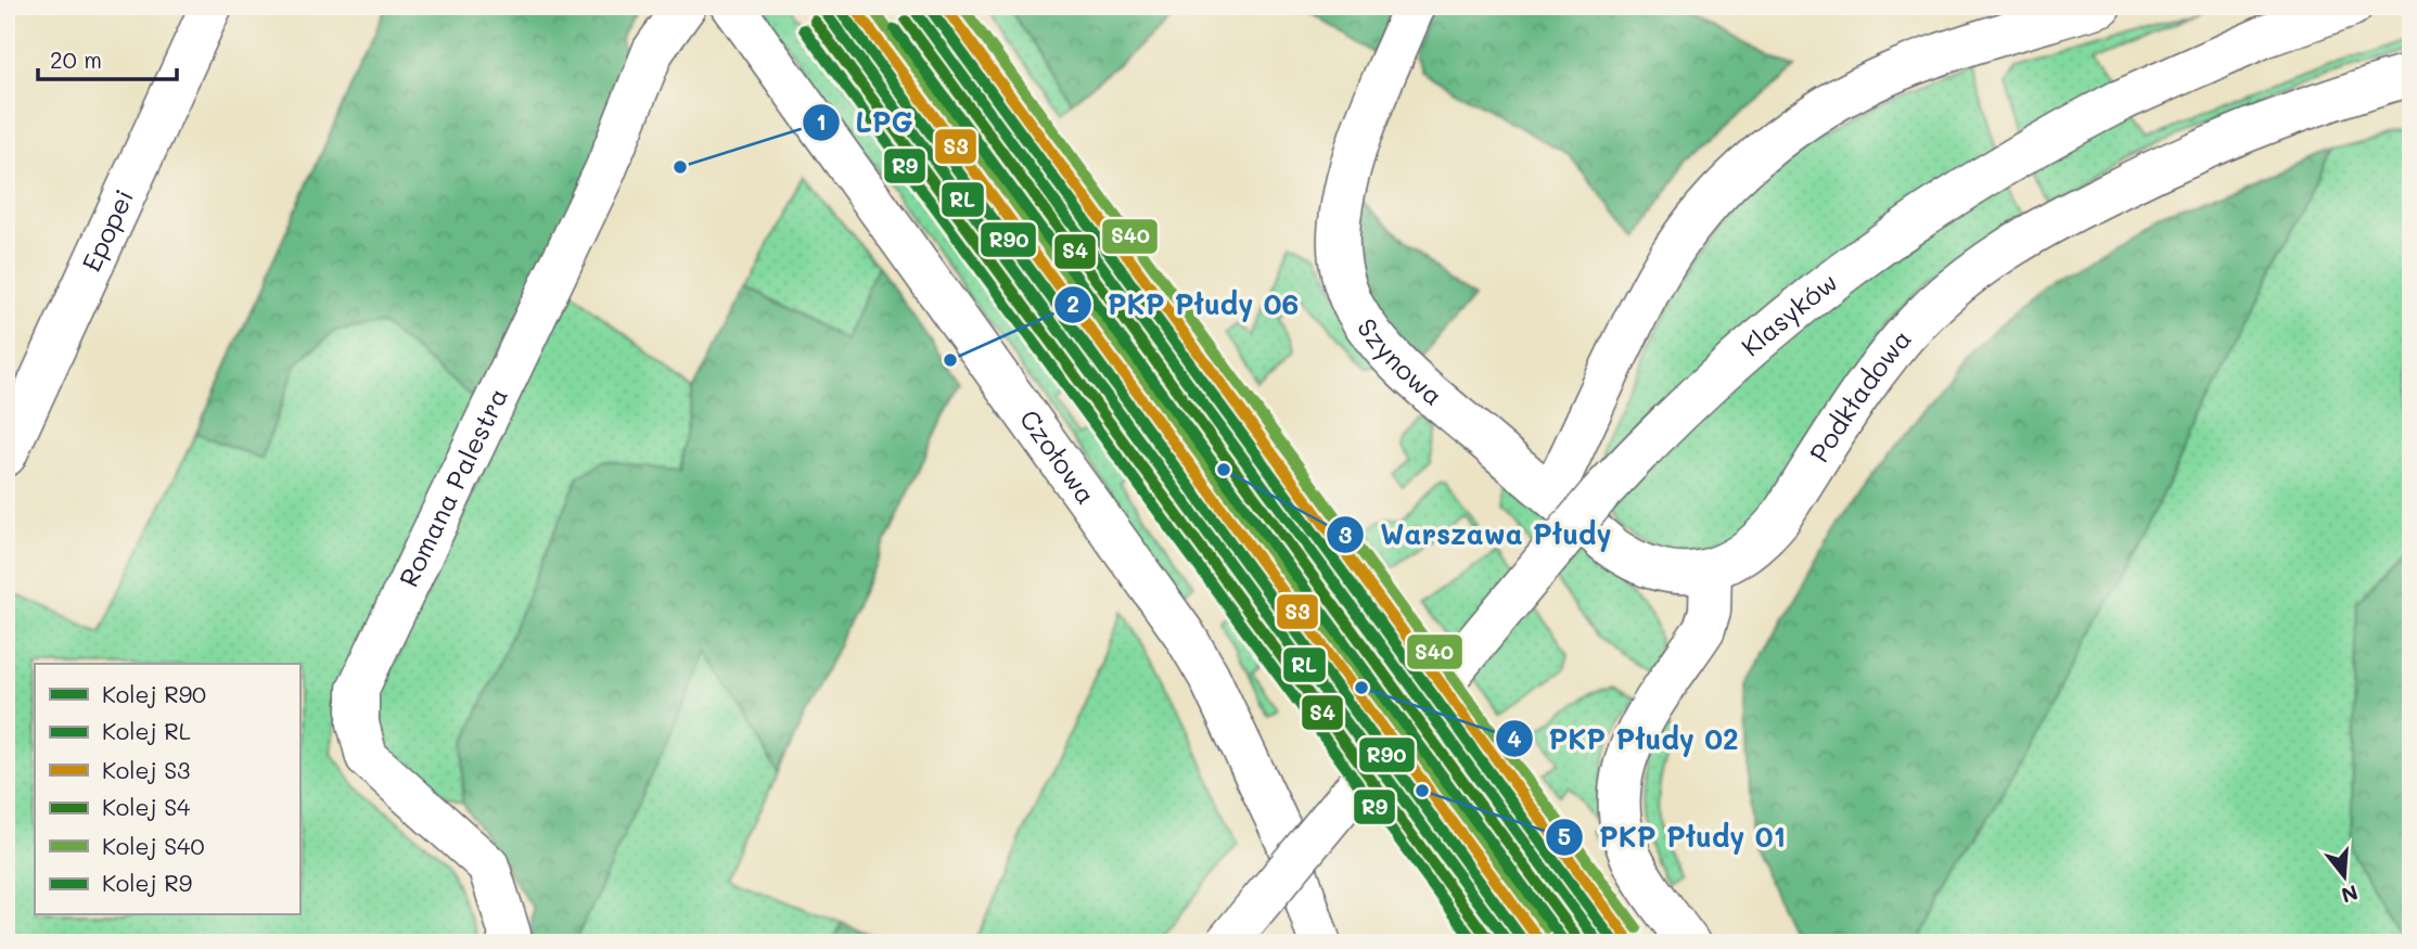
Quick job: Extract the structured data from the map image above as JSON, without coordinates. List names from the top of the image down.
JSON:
{
  "streets": {
    "street": [
      "Epopei",
      "Klasyków",
      "Szynowa",
      "Podkładowa",
      "Czołowa",
      "Romana Palestra"
    ]
  },
  "crossings": [
    ["Szynowa", "Podkładowa"]
  ],
  "places": [
    "LPG",
    "PKP Płudy 06",
    "Warszawa Płudy",
    "PKP Płudy 02",
    "PKP Płudy 01"
  ],
  "lines": [
    "rail line R90",
    "rail line S3",
    "rail line S40",
    "rail line RL",
    "rail line S4",
    "rail line R9"
  ],
  "legend": [
    "Kolej R90",
    "Kolej RL",
    "Kolej S3",
    "Kolej S4",
    "Kolej S40",
    "Kolej R9"
  ],
  "scale_bar": "20 m",
  "north": "bottom"
}
